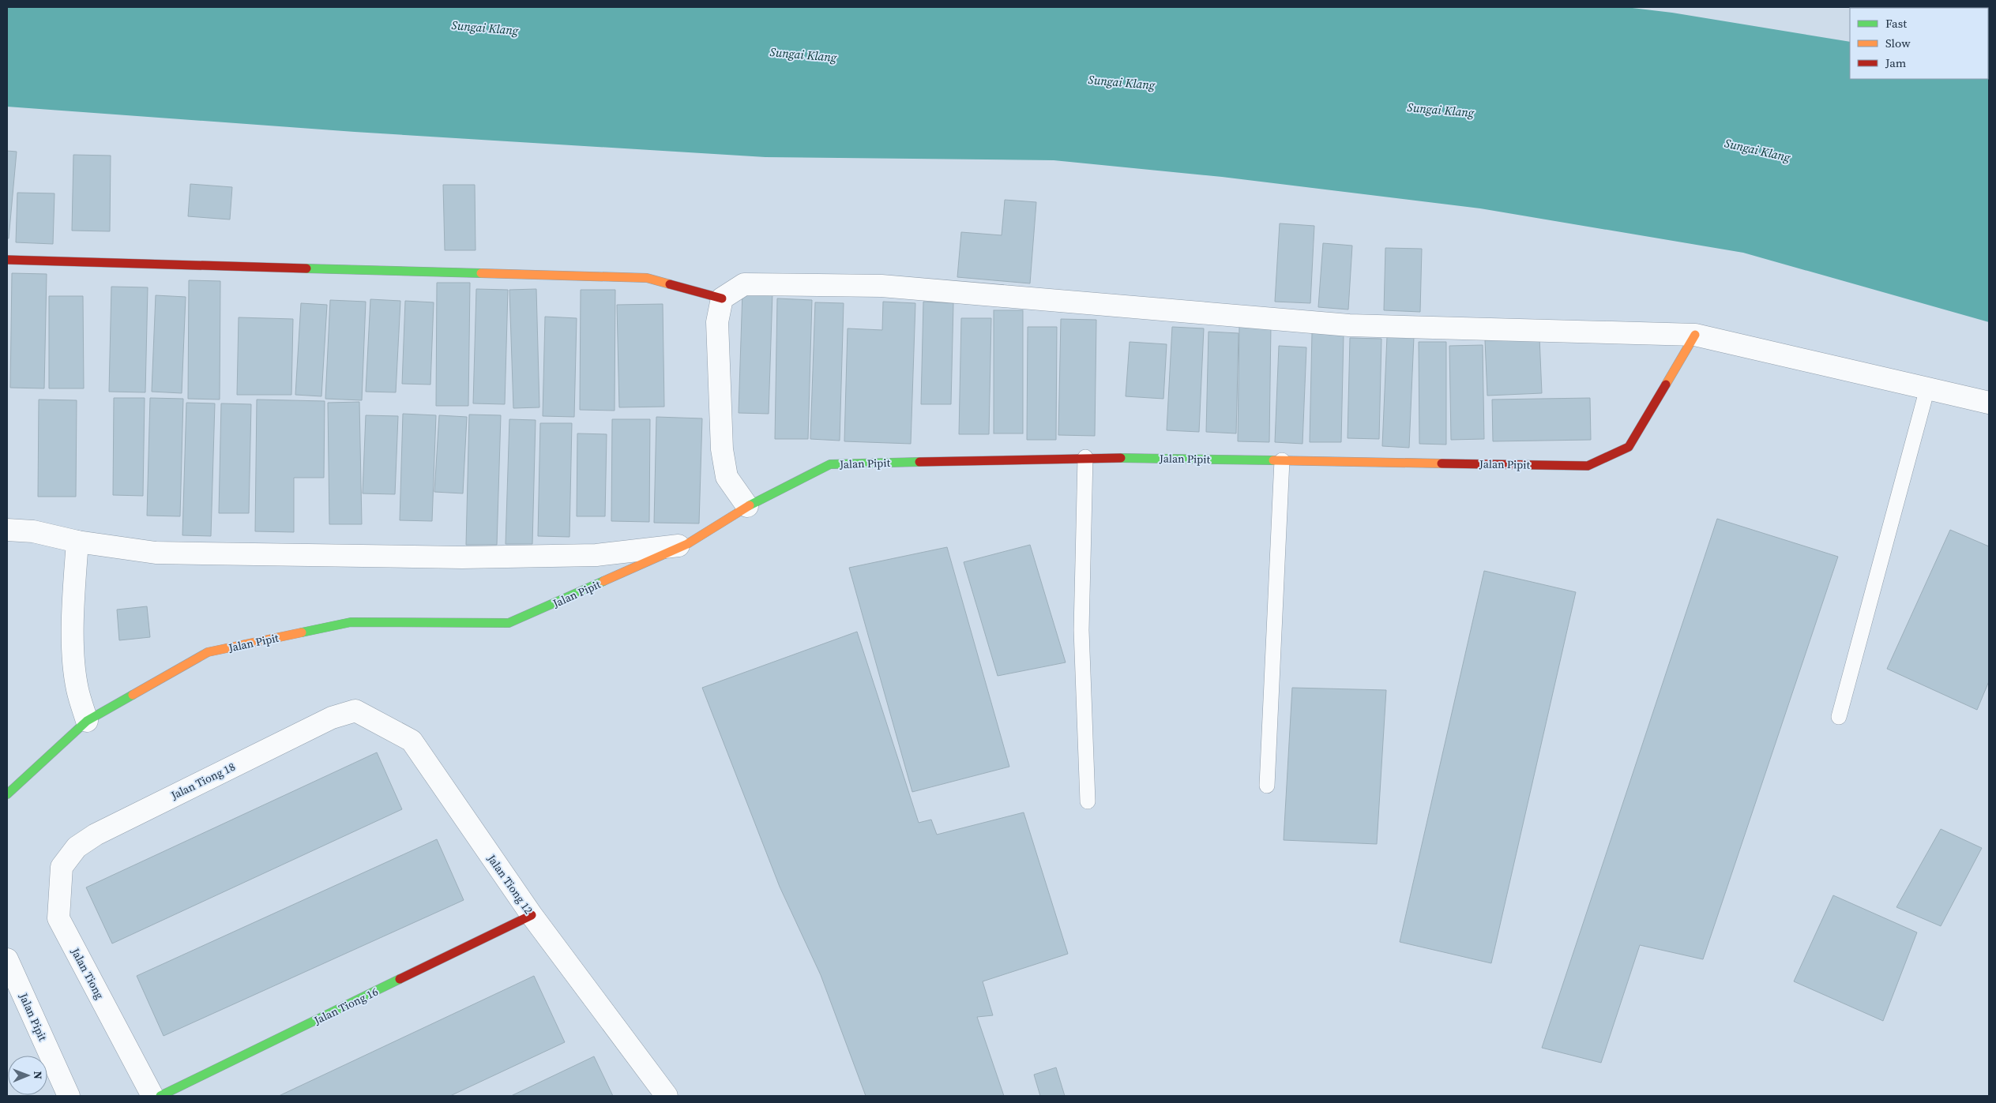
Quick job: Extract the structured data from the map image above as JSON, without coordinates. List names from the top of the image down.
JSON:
{
  "streets": {
    "street": [
      "Jalan Pipit",
      "Jalan Tiong 18",
      "Jalan Tiong 12",
      "Jalan Tiong",
      "Jalan Tiong 16"
    ]
  },
  "crossings": [
    ["Jalan Tiong 18", "Jalan Tiong 12"],
    ["Jalan Tiong 18", "Jalan Tiong"],
    ["Jalan Tiong 12", "Jalan Tiong 16"]
  ],
  "water": ["Sungai Klang"],
  "legend": ["Fast", "Slow", "Jam"],
  "north": "right"
}
